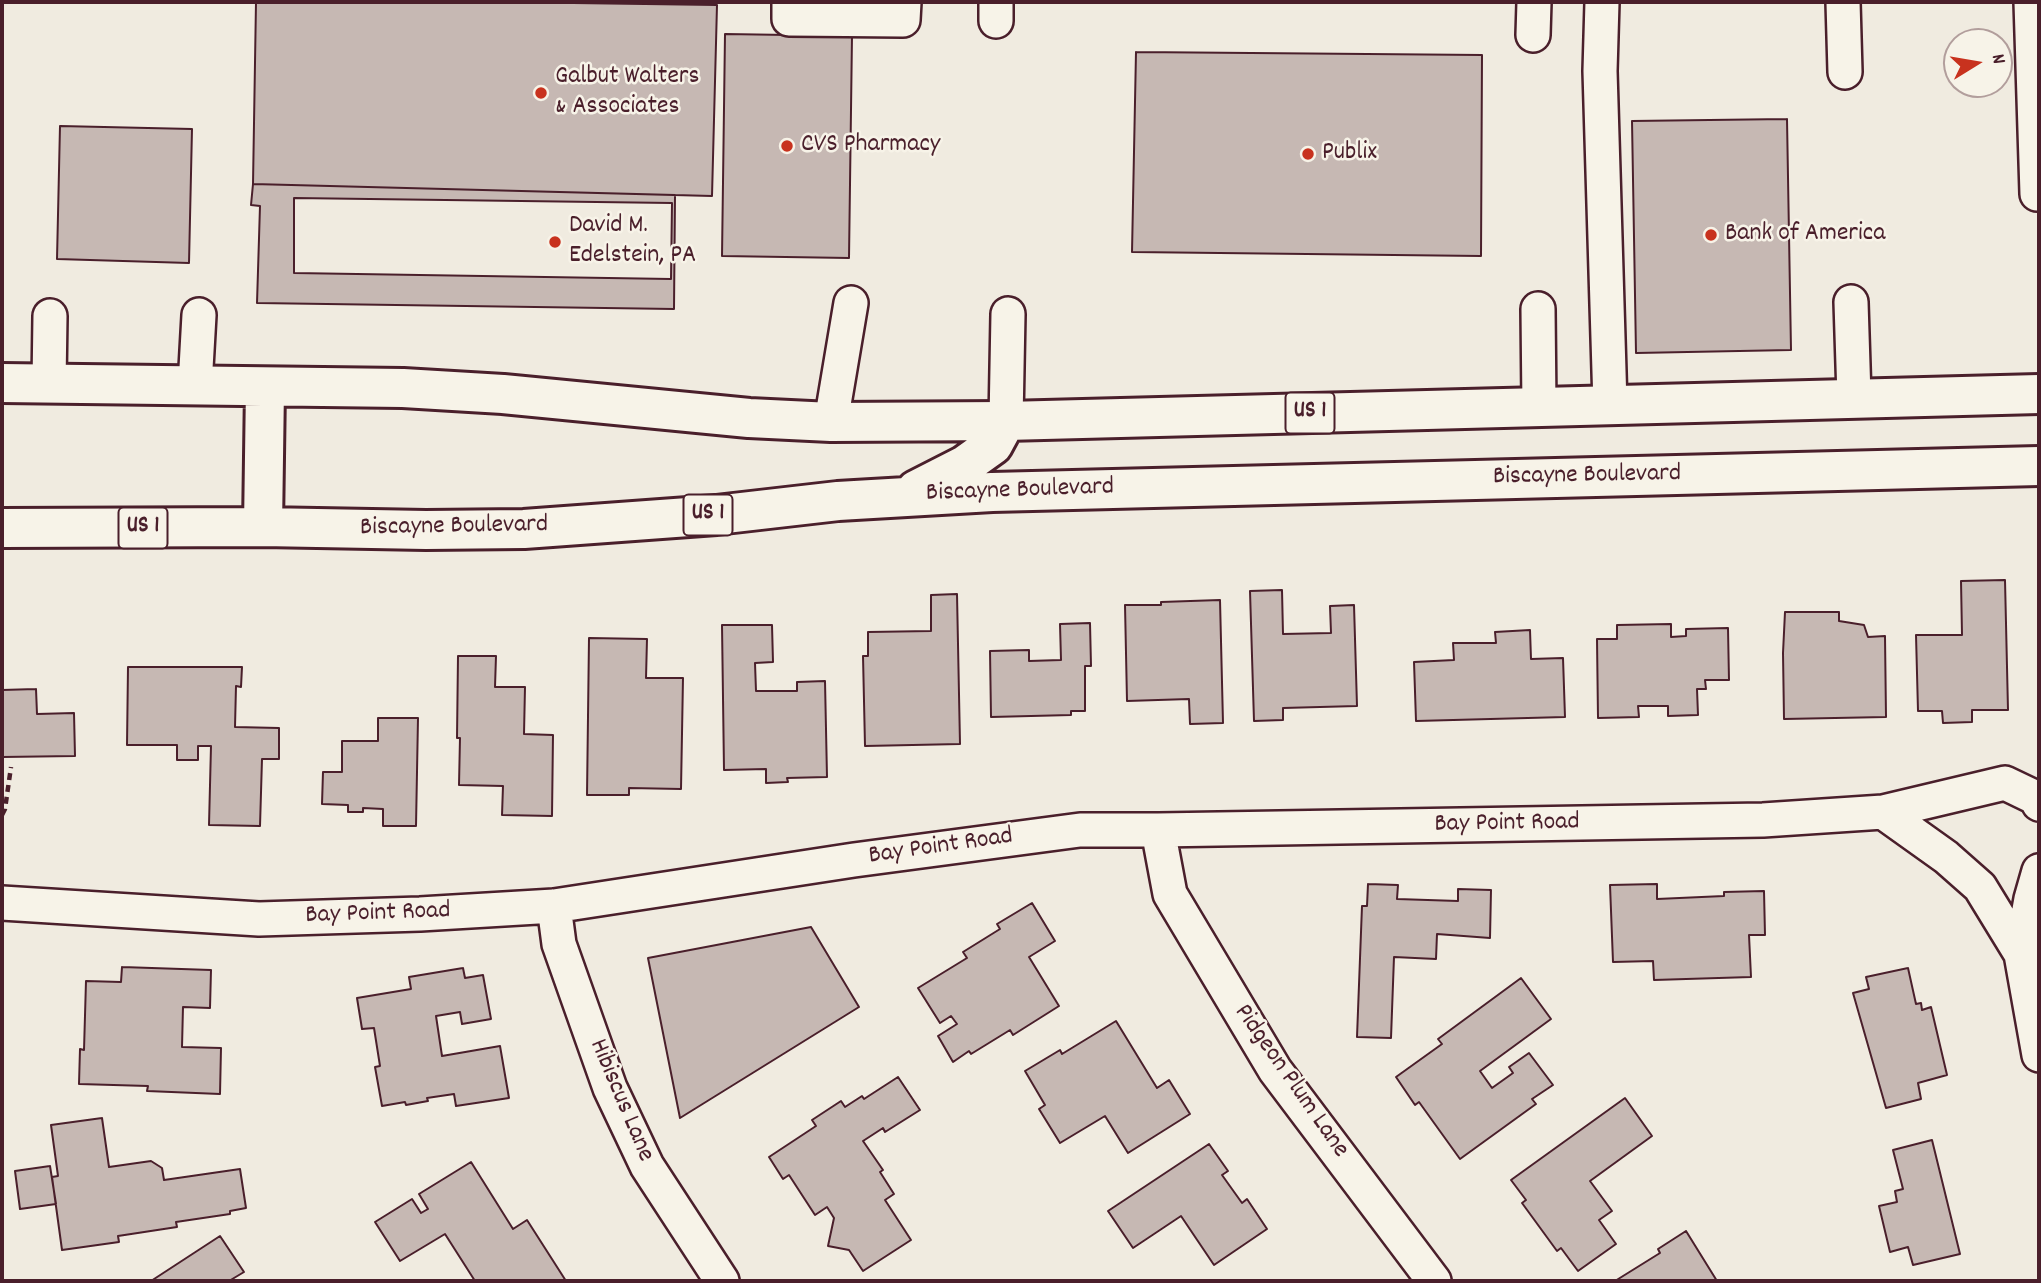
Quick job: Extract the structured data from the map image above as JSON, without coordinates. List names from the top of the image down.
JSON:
{
  "streets": {
    "main road": ["US 1", "Biscayne Boulevard"],
    "street": ["Bay Point Road", "Pidgeon Plum Lane", "Hibiscus Lane"]
  },
  "crossings": [
    ["Bay Point Road", "Pidgeon Plum Lane"],
    ["Bay Point Road", "Hibiscus Lane"]
  ],
  "places": [
    "Galbut Walters & Associates",
    "CVS Pharmacy",
    "Publix",
    "Bank of America",
    "David M. Edelstein, PA"
  ],
  "north": "right"
}
